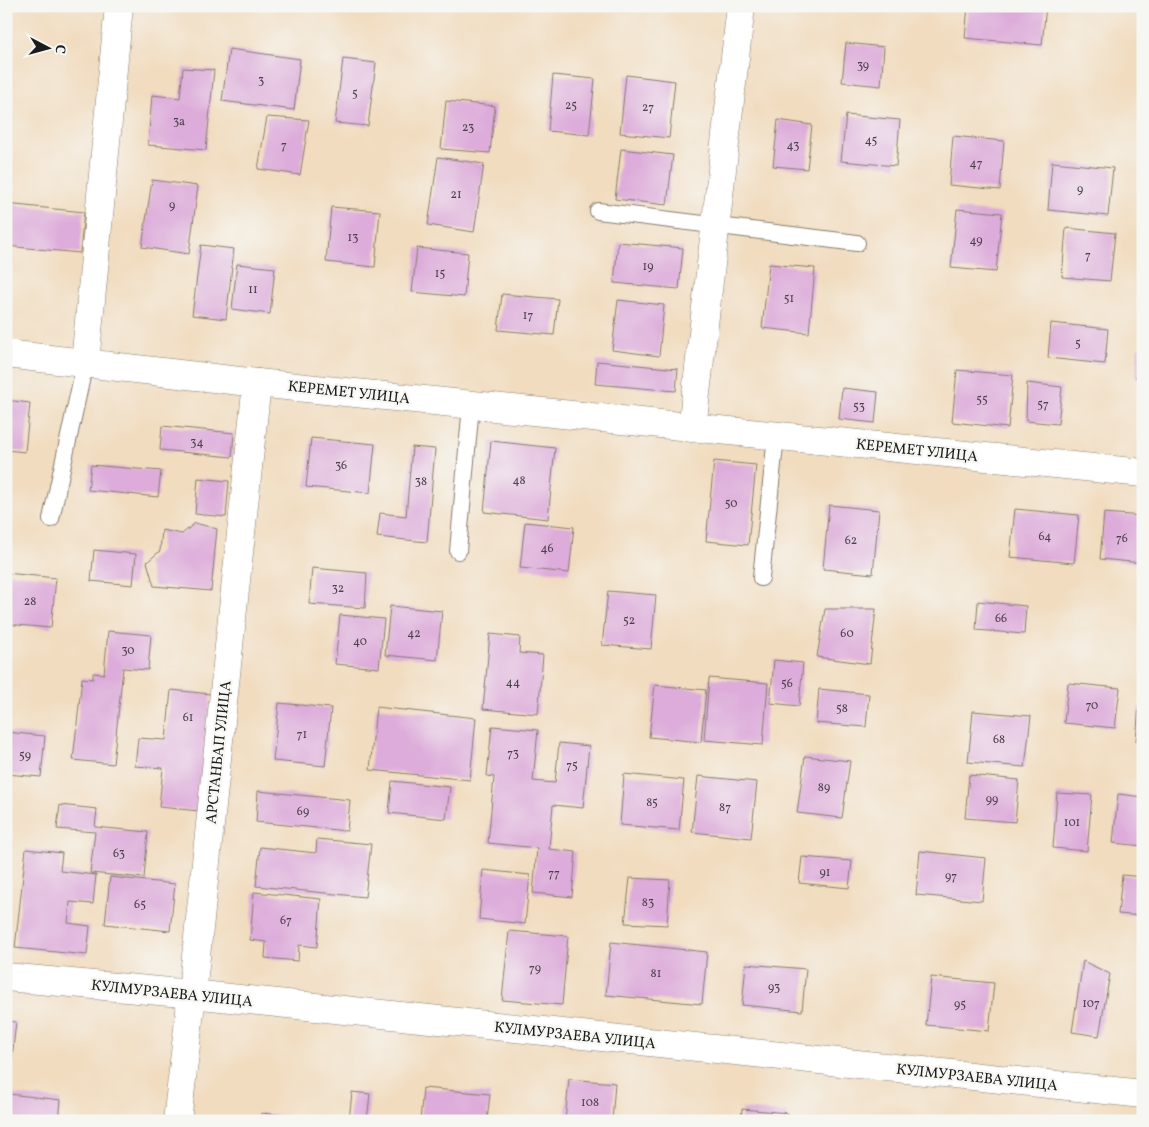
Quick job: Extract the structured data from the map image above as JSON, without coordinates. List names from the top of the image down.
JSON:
{
  "streets": {
    "street": ["КЕРЕМЕТ УЛИЦА", "АРСТАНБАП УЛИЦА", "КУЛМУРЗАЕВА УЛИЦА"]
  },
  "crossings": [
    ["КЕРЕМЕТ УЛИЦА", "АРСТАНБАП УЛИЦА"],
    ["АРСТАНБАП УЛИЦА", "КУЛМУРЗАЕВА УЛИЦА"]
  ],
  "house_numbers": [
    "39",
    "3",
    "5",
    "25",
    "27",
    "3а",
    "23",
    "45",
    "7",
    "43",
    "47",
    "9",
    "21",
    "9",
    "13",
    "49",
    "7",
    "19",
    "15",
    "11",
    "51",
    "17",
    "5",
    "55",
    "57",
    "53",
    "34",
    "36",
    "48",
    "38",
    "50",
    "64",
    "76",
    "62",
    "46",
    "32",
    "28",
    "66",
    "52",
    "42",
    "60",
    "40",
    "30",
    "44",
    "56",
    "70",
    "58",
    "61",
    "71",
    "68",
    "73",
    "59",
    "75",
    "89",
    "99",
    "85",
    "87",
    "69",
    "101",
    "63",
    "91",
    "77",
    "97",
    "83",
    "65",
    "67",
    "79",
    "81",
    "93",
    "107",
    "95",
    "108"
  ],
  "north": "right"
}
